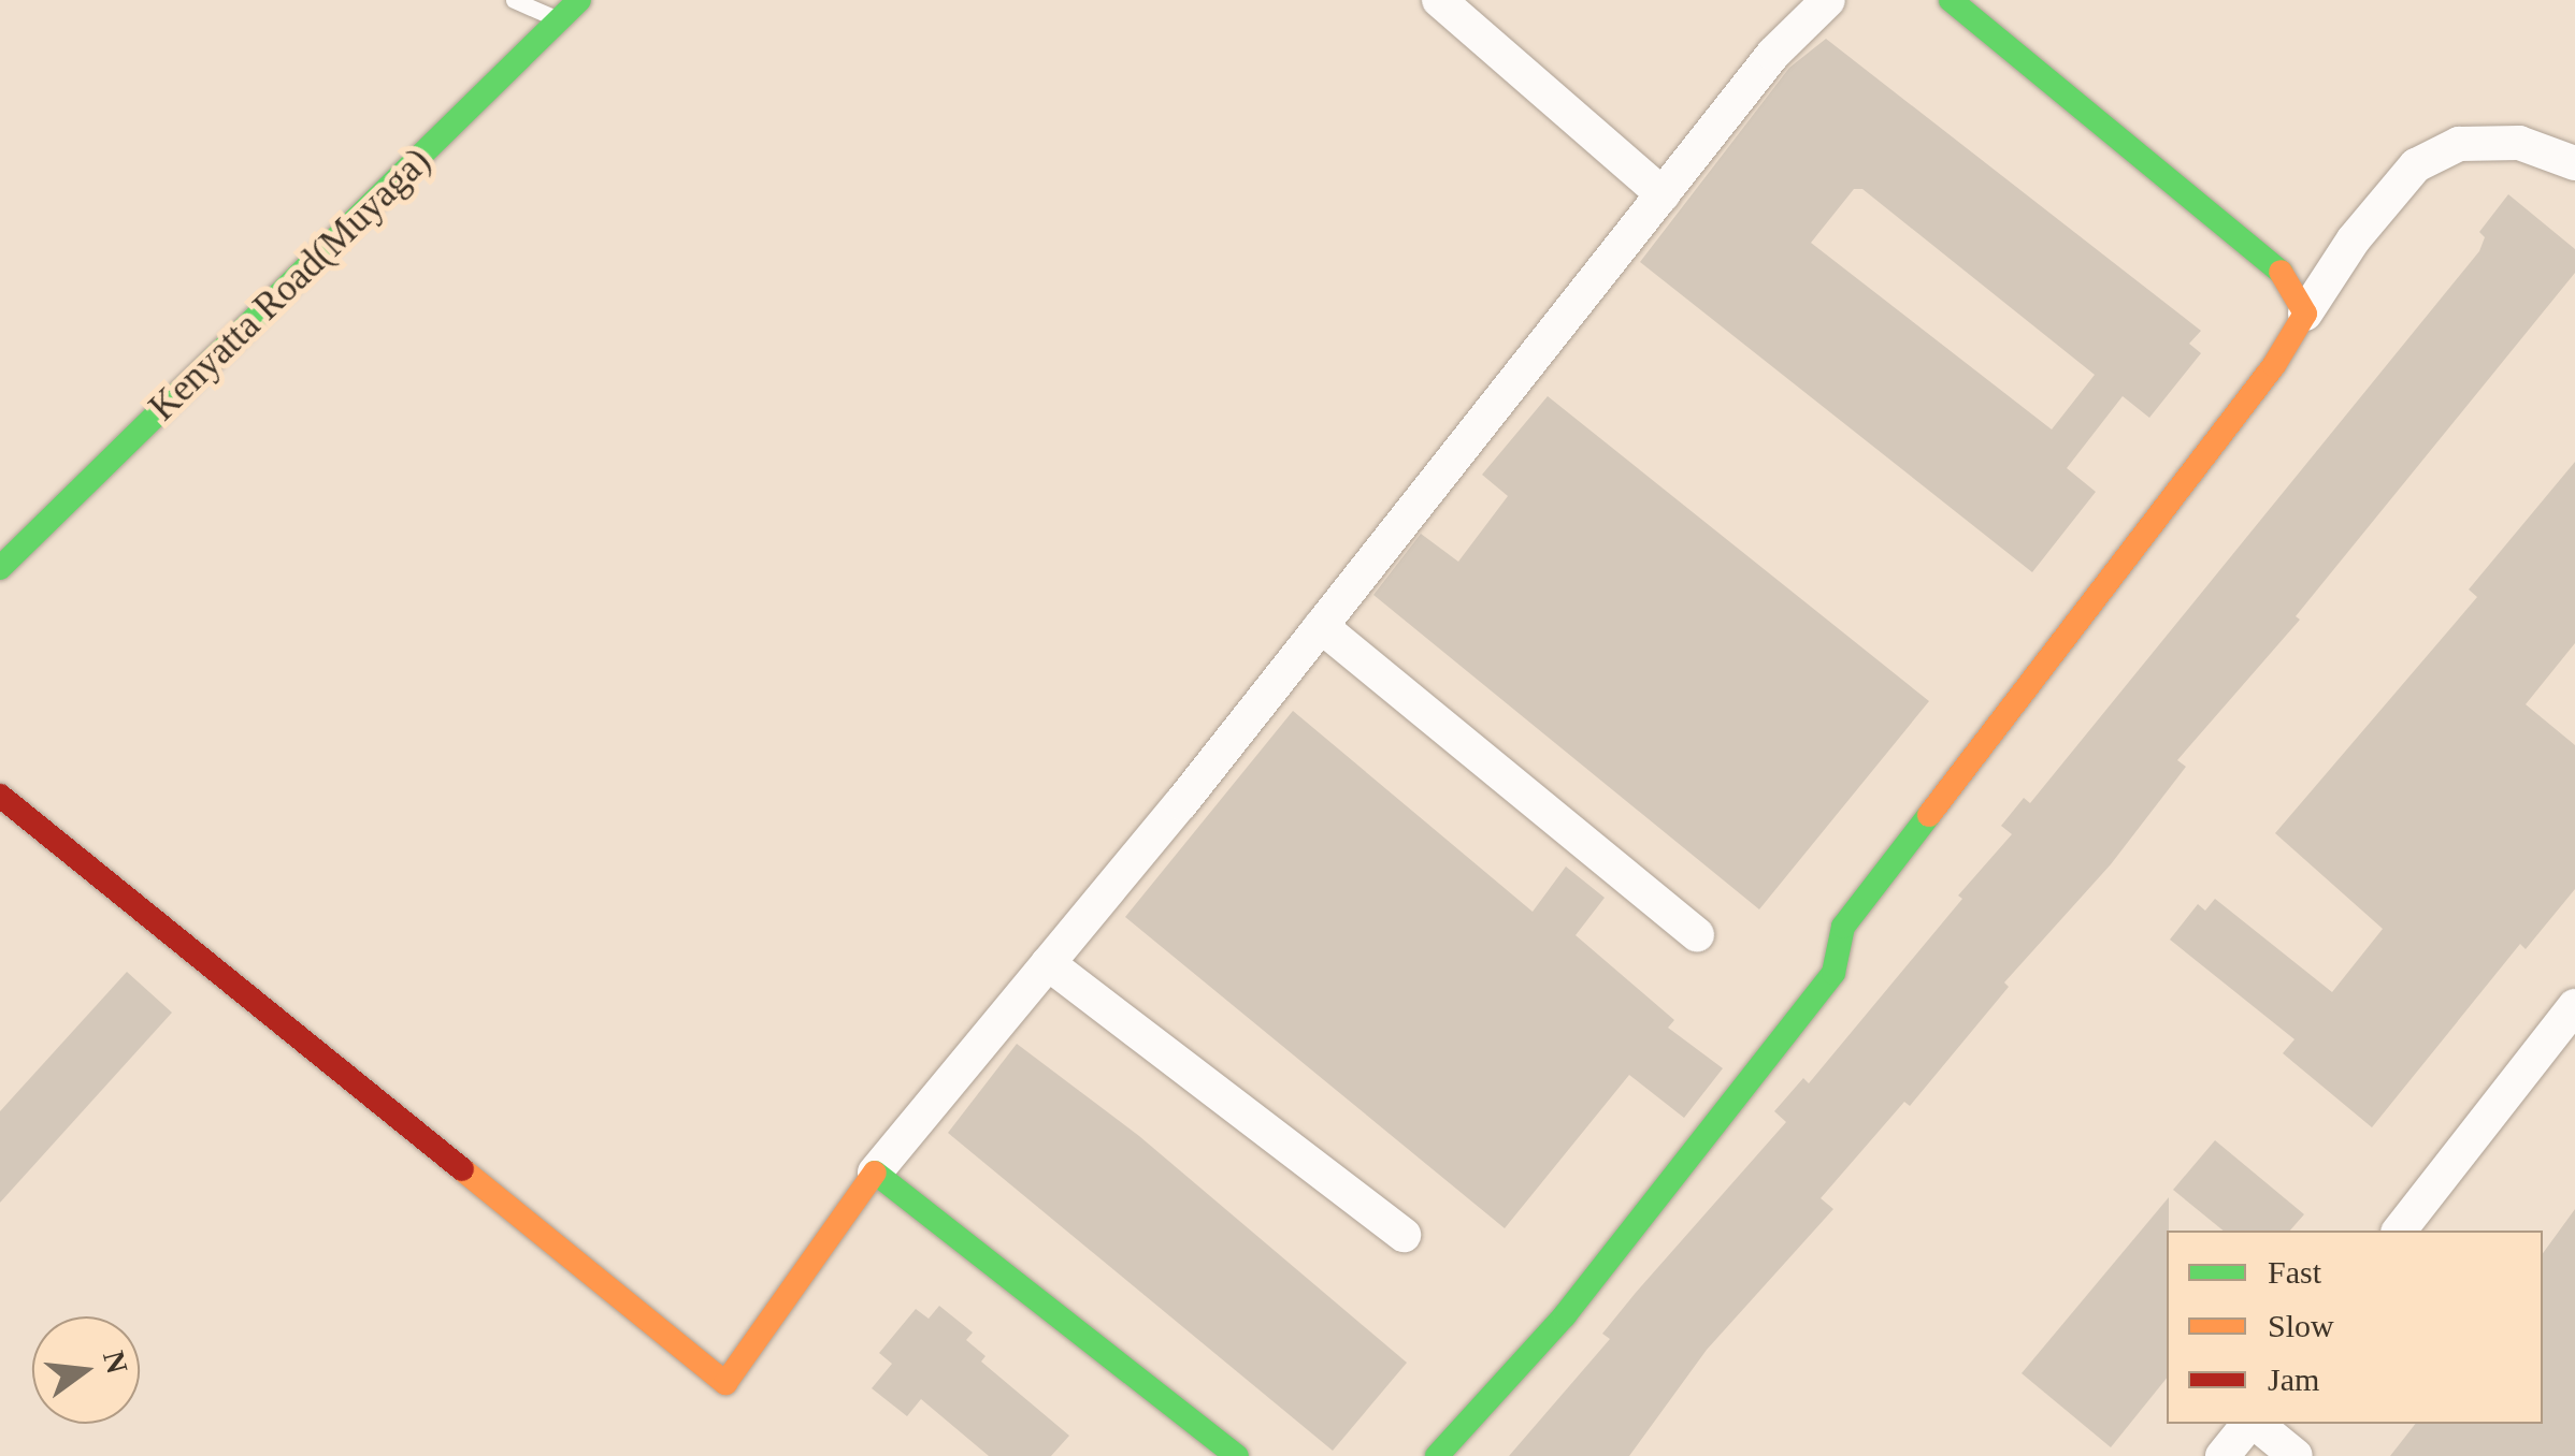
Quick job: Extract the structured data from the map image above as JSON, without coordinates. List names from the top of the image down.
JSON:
{
  "streets": {
    "street": ["Kenyatta Road(Muyaga)"]
  },
  "legend": ["Fast", "Slow", "Jam"],
  "north": "right"
}
